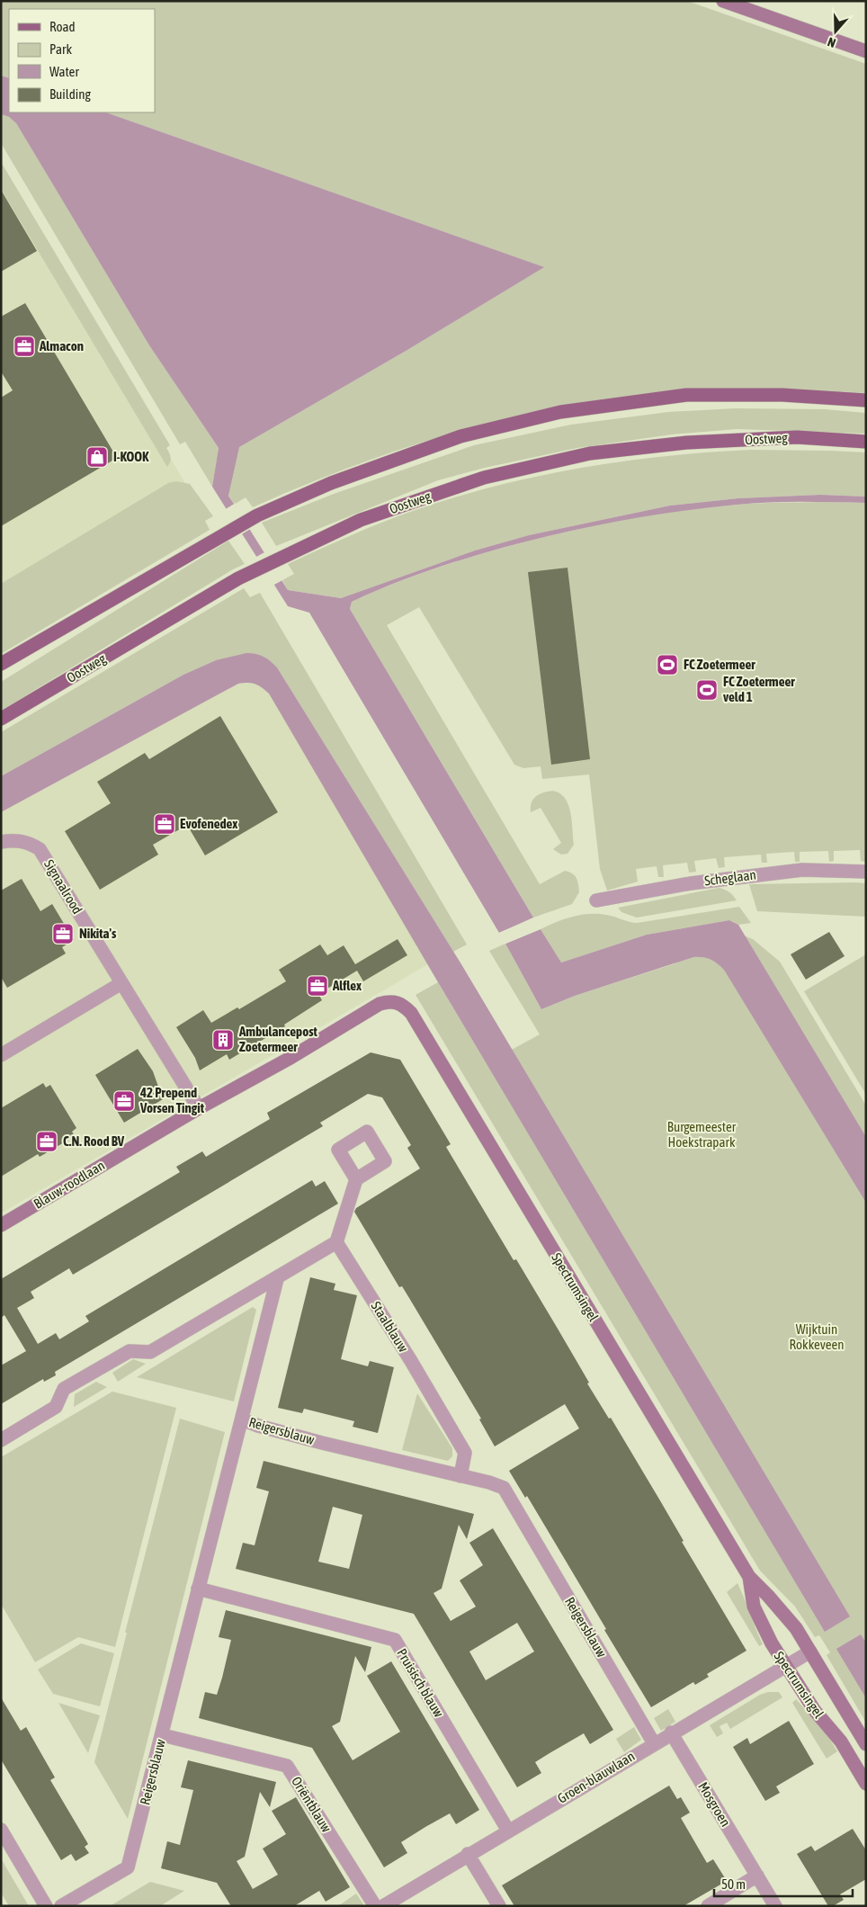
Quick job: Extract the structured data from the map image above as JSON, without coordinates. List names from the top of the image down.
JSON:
{
  "streets": {
    "main road": ["Oostweg"],
    "street": [
      "Scheglaan",
      "Signaalrood",
      "Blauw-roodlaan",
      "Spectrumsingel",
      "Staalblauw",
      "Reigersblauw",
      "Pruisisch blauw",
      "Groen-blauwlaan",
      "Oriëntblauw",
      "Mosgroen"
    ]
  },
  "crossings": [
    ["Signaalrood", "Blauw-roodlaan"],
    ["Blauw-roodlaan", "Spectrumsingel"],
    ["Spectrumsingel", "Groen-blauwlaan"],
    ["Staalblauw", "Reigersblauw"],
    ["Reigersblauw", "Pruisisch blauw"],
    ["Reigersblauw", "Groen-blauwlaan"],
    ["Reigersblauw", "Oriëntblauw"],
    ["Pruisisch blauw", "Groen-blauwlaan"],
    ["Groen-blauwlaan", "Mosgroen"]
  ],
  "parks": ["Burgemeester Hoekstrapark", "Wijktuin Rokkeveen"],
  "places": {
    "office": [
      "Almacon",
      "Evofenedex",
      "Nikita's",
      "Alflex",
      "42 Prepend Vorsen Tingit",
      "C.N. Rood BV"
    ],
    "shop": ["I-KOOK"],
    "sports": ["FC Zoetermeer", "FC Zoetermeer veld 1"],
    "building": ["Ambulancepost Zoetermeer"]
  },
  "legend": [
    "Road",
    "Park",
    "Water",
    "Building"
  ],
  "scale_bar": "50 m",
  "north": "bottom"
}
